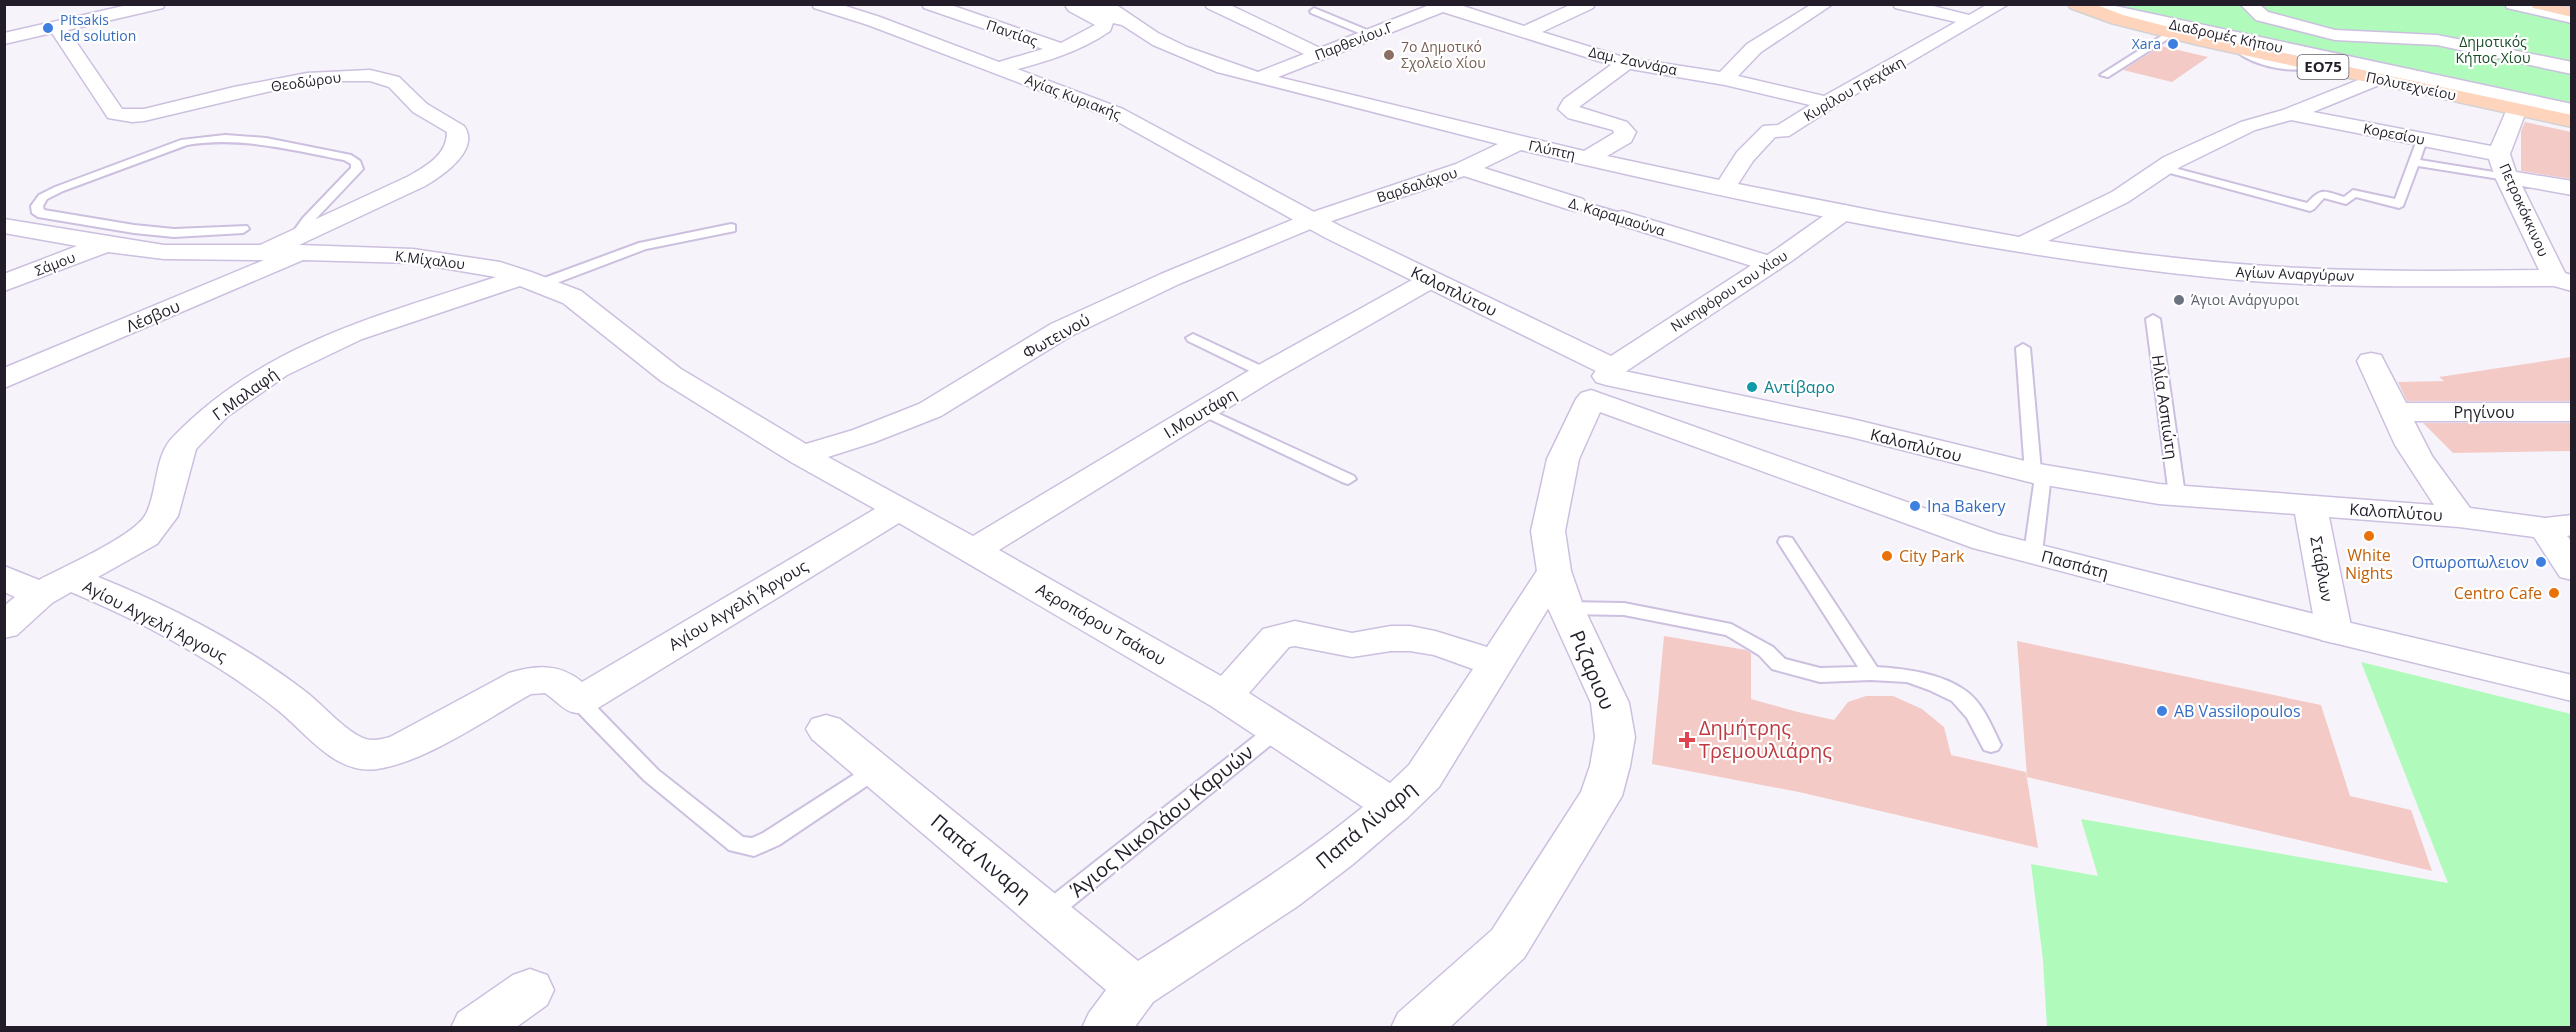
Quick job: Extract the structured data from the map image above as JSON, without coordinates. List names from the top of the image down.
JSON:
{
  "streets": {
    "main road": ["ΕΟ75", "Πολυτεχνείου"],
    "street": [
      "Παντίας",
      "Διαδρομές Κήπου",
      "Παρθενίου.Γ",
      "Δαμ. Ζαννάρα",
      "Θεοδώρου",
      "Κυρίλου Τρεχάκη",
      "Αγίας Κυριακής",
      "Κορεσίου",
      "Γλύπτη",
      "Βαρδαλάχου",
      "Πετροκόκκινου",
      "Δ. Καραμαούνα",
      "Κ.Μίχαλου",
      "Σάμου",
      "Αγίων Αναργύρων",
      "Καλοπλύτου",
      "Νικηφόρου του Χίου",
      "Λέσβου",
      "Φωτεινού",
      "Γ.Μαλαφή",
      "Ρηγίνου",
      "Ι.Μουτάφη",
      "Πασπάτη",
      "Στάβλων",
      "Αγίου Αγγελή Άργους",
      "Αεροπόρου Τσάκου",
      "Ριζαριου",
      "Παπά Λίναρη",
      "Παπά Λιναρη"
    ],
    "lane": ["Ηλία Ασπιώτη", "Άγιος Νικολάου Καρυών"]
  },
  "crossings": [
    ["Παρθενίου.Γ", "Δαμ. Ζαννάρα"],
    ["Παρθενίου.Γ", "Γλύπτη"],
    ["Δαμ. Ζαννάρα", "Κυρίλου Τρεχάκη"],
    ["Θεοδώρου", "Κ.Μίχαλου"],
    ["Θεοδώρου", "Λέσβου"],
    ["Πολυτεχνείου", "Πετροκόκκινου"],
    ["Κυρίλου Τρεχάκη", "Γλύπτη"],
    ["Αγίας Κυριακής", "Βαρδαλάχου"],
    ["Αγίας Κυριακής", "Καλοπλύτου"],
    ["Αγίας Κυριακής", "Φωτεινού"],
    ["Κορεσίου", "Πετροκόκκινου"],
    ["Γλύπτη", "Βαρδαλάχου"],
    ["Γλύπτη", "Αγίων Αναργύρων"],
    ["Γλύπτη", "Νικηφόρου του Χίου"],
    ["Βαρδαλάχου", "Δ. Καραμαούνα"],
    ["Βαρδαλάχου", "Καλοπλύτου"],
    ["Βαρδαλάχου", "Φωτεινού"],
    ["Πετροκόκκινου", "Αγίων Αναργύρων"],
    ["Δ. Καραμαούνα", "Νικηφόρου του Χίου"],
    ["Κ.Μίχαλου", "Σάμου"],
    ["Κ.Μίχαλου", "Λέσβου"],
    ["Κ.Μίχαλου", "Φωτεινού"],
    ["Κ.Μίχαλου", "Γ.Μαλαφή"],
    ["Κ.Μίχαλου", "Αεροπόρου Τσάκου"],
    ["Καλοπλύτου", "Νικηφόρου του Χίου"],
    ["Καλοπλύτου", "Φωτεινού"],
    ["Καλοπλύτου", "Ηλία Ασπιώτη"],
    ["Καλοπλύτου", "Ι.Μουτάφη"],
    ["Καλοπλύτου", "Πασπάτη"],
    ["Καλοπλύτου", "Στάβλων"],
    ["Καλοπλύτου", "Ριζαριου"],
    ["Νικηφόρου του Χίου", "Πασπάτη"],
    ["Νικηφόρου του Χίου", "Ριζαριου"],
    ["Φωτεινού", "Αεροπόρου Τσάκου"],
    ["Γ.Μαλαφή", "Αγίου Αγγελή Άργους"],
    ["Ι.Μουτάφη", "Αεροπόρου Τσάκου"],
    ["Πασπάτη", "Στάβλων"],
    ["Πασπάτη", "Ριζαριου"],
    ["Αγίου Αγγελή Άργους", "Αεροπόρου Τσάκου"],
    ["Αγίου Αγγελή Άργους", "Παπά Λιναρη"],
    ["Αεροπόρου Τσάκου", "Άγιος Νικολάου Καρυών"],
    ["Αεροπόρου Τσάκου", "Παπά Λίναρη"],
    ["Ριζαριου", "Παπά Λίναρη"],
    ["Άγιος Νικολάου Καρυών", "Παπά Λιναρη"],
    ["Παπά Λίναρη", "Παπά Λιναρη"]
  ],
  "parks": ["Δημοτικός Κήπος Χίου"],
  "places": {
    "other": [
      "Pitsakis led solution",
      "Xara",
      "7ο Δημοτικό Σχολείο Χίου",
      "Άγιοι Ανάργυροι",
      "Αντίβαρο",
      "Ina Bakery",
      "White Nights",
      "City Park",
      "Οπωροπωλειον",
      "Centro Cafe",
      "AB Vassilopoulos"
    ],
    "health": ["Δημήτρης Τρεμουλιάρης"]
  }
}
